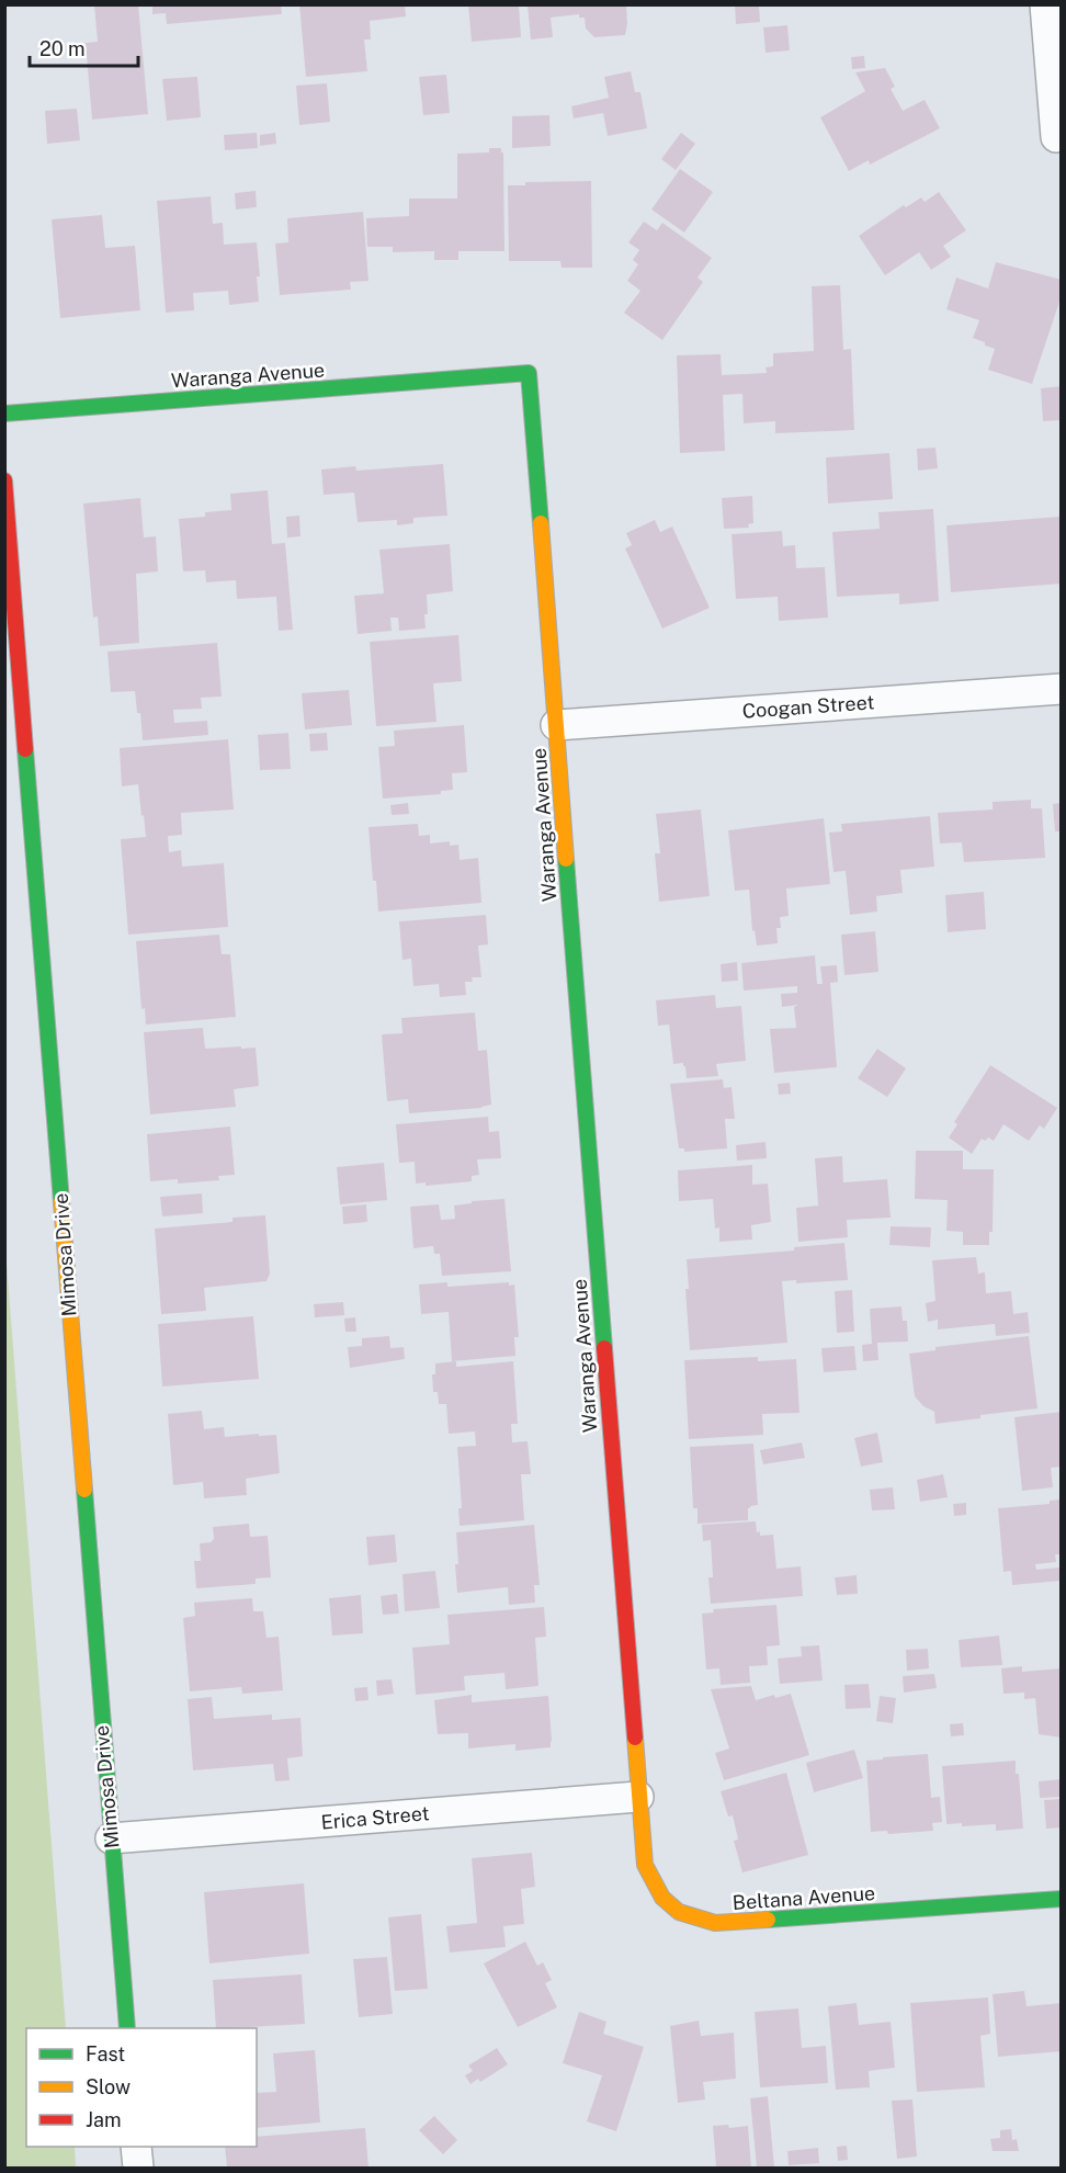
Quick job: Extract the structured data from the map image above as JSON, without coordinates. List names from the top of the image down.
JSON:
{
  "streets": {
    "street": [
      "Waranga Avenue",
      "Coogan Street",
      "Mimosa Drive",
      "Erica Street",
      "Beltana Avenue"
    ]
  },
  "crossings": [
    ["Waranga Avenue", "Coogan Street"],
    ["Waranga Avenue", "Erica Street"],
    ["Waranga Avenue", "Beltana Avenue"],
    ["Mimosa Drive", "Erica Street"],
    ["Erica Street", "Beltana Avenue"]
  ],
  "legend": ["Fast", "Slow", "Jam"],
  "scale_bar": "20 m"
}
